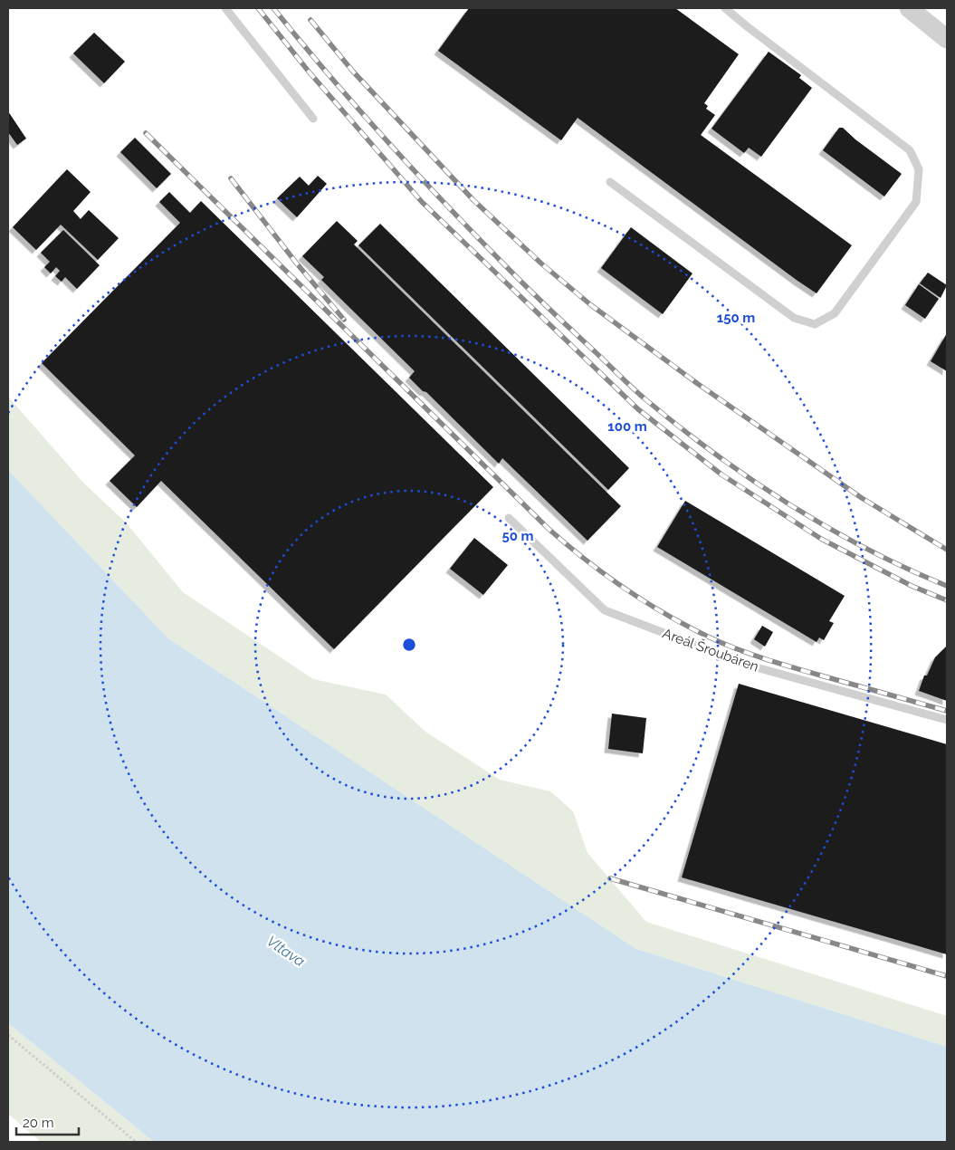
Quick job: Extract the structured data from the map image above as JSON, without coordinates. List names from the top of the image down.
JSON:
{
  "streets": {
    "lane": ["Areál Šroubáren"]
  },
  "water": ["Vltava"],
  "scale_bar": "20 m",
  "rings": ["150 m", "100 m", "50 m"]
}
